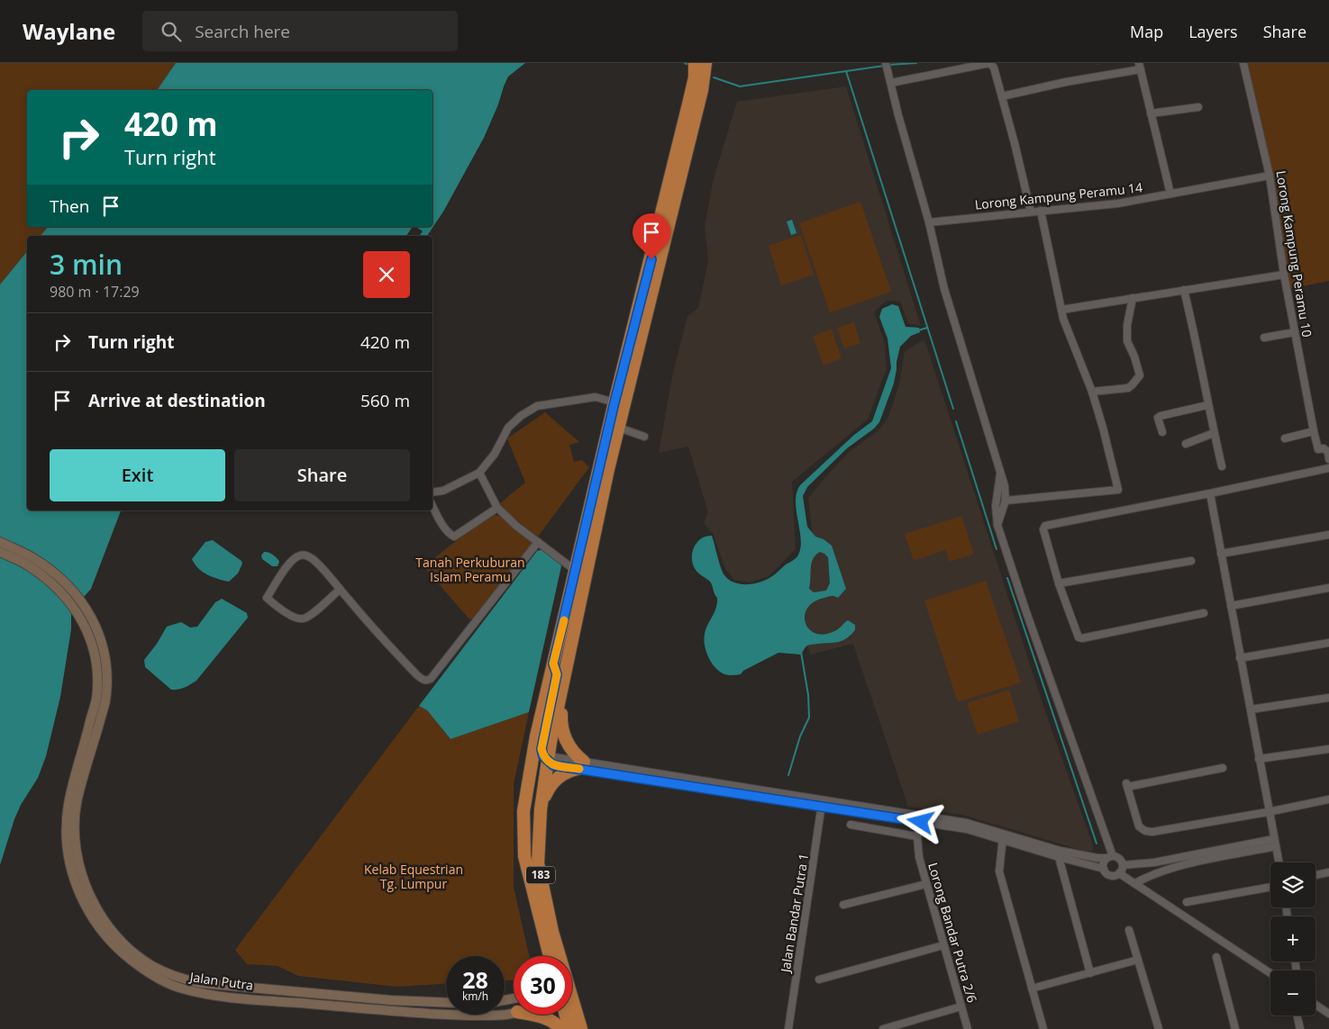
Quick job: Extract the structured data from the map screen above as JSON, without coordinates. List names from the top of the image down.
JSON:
{
  "streets": {
    "highway": ["183"],
    "main road": ["Jalan Putra"],
    "street": [
      "Lorong Kampung Peramu 14",
      "Lorong Kampung Peramu 10",
      "Jalan Bandar Putra 1",
      "Lorong Bandar Putra 2/6"
    ]
  },
  "crossings": [
    ["Lorong Kampung Peramu 14", "Lorong Kampung Peramu 10"]
  ],
  "parks": ["Tanah Perkuburan Islam Peramu", "Kelab Equestrian Tg. Lumpur"],
  "page": {
    "header": "Waylane",
    "search": "Search here",
    "nav": ["Map", "Layers", "Share"],
    "turn": ["420 m", "Turn right"],
    "then": "Then",
    "heading": ["3 min", "980 m · 17:29"],
    "list": [
      {
        "name": "Turn right",
        "value": "420 m"
      },
      {
        "name": "Arrive at destination",
        "value": "560 m"
      }
    ],
    "buttons": ["Exit", "Share"],
    "map_buttons": ["+", "−"],
    "speed": "28 km/h",
    "limit": "30"
  }
}
